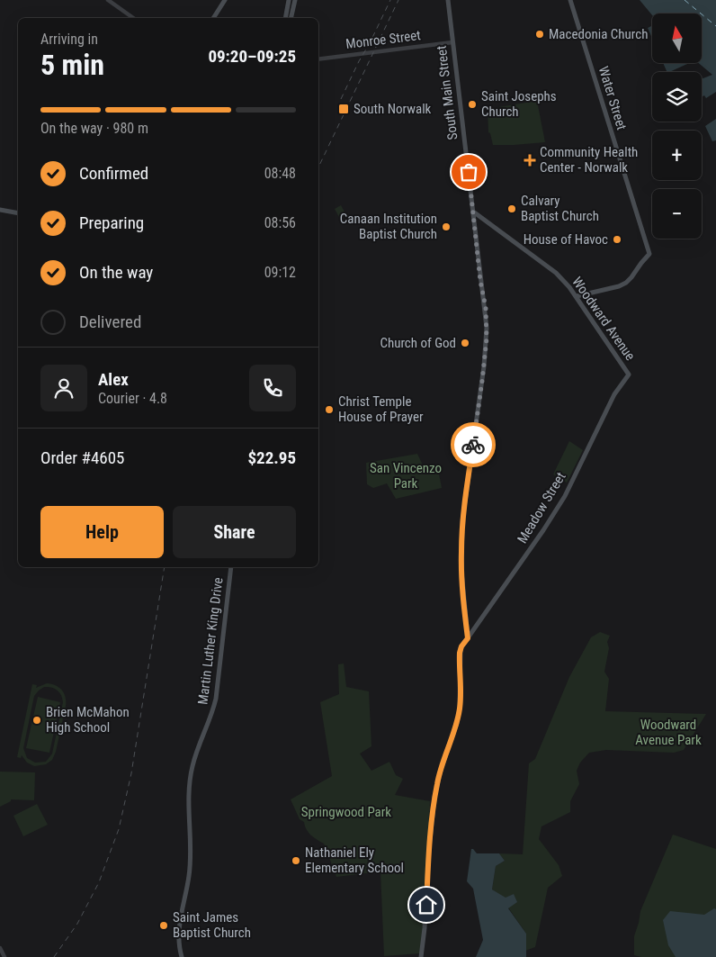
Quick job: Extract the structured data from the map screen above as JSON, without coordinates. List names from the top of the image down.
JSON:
{
  "streets": {
    "main road": [
      "South Main Street",
      "Water Street",
      "Woodward Avenue",
      "Meadow Street",
      "Martin Luther King Drive"
    ],
    "street": ["Monroe Street"]
  },
  "crossings": [
    ["Monroe Street", "South Main Street"],
    ["South Main Street", "Woodward Avenue"],
    ["South Main Street", "Meadow Street"],
    ["Water Street", "Woodward Avenue"],
    ["Woodward Avenue", "Meadow Street"]
  ],
  "parks": ["San Vincenzo Park", "Woodward Avenue Park", "Springwood Park"],
  "places": {
    "other": [
      "Macedonia Church",
      "Saint Josephs Church",
      "Calvary Baptist Church",
      "Canaan Institution Baptist Church",
      "House of Havoc",
      "Church of God",
      "Christ Temple House of Prayer",
      "Brien McMahon High School",
      "Nathaniel Ely Elementary School",
      "Saint James Baptist Church"
    ],
    "transit": ["South Norwalk"],
    "health": ["Community Health Center - Norwalk"]
  },
  "north": "top",
  "page": {
    "map_buttons": ["+", "−"],
    "heading": ["5 min", "Arriving in", "09:20–09:25"],
    "panel": [
      "Alex",
      "Courier · 4.8",
      "Order #4605",
      "$22.95"
    ],
    "bar": "On the way · 980 m",
    "list": [
      ["Confirmed", "08:48"],
      ["Preparing", "08:56"],
      ["On the way", "09:12"],
      "Delivered"
    ],
    "buttons": ["Help", "Share"]
  }
}
